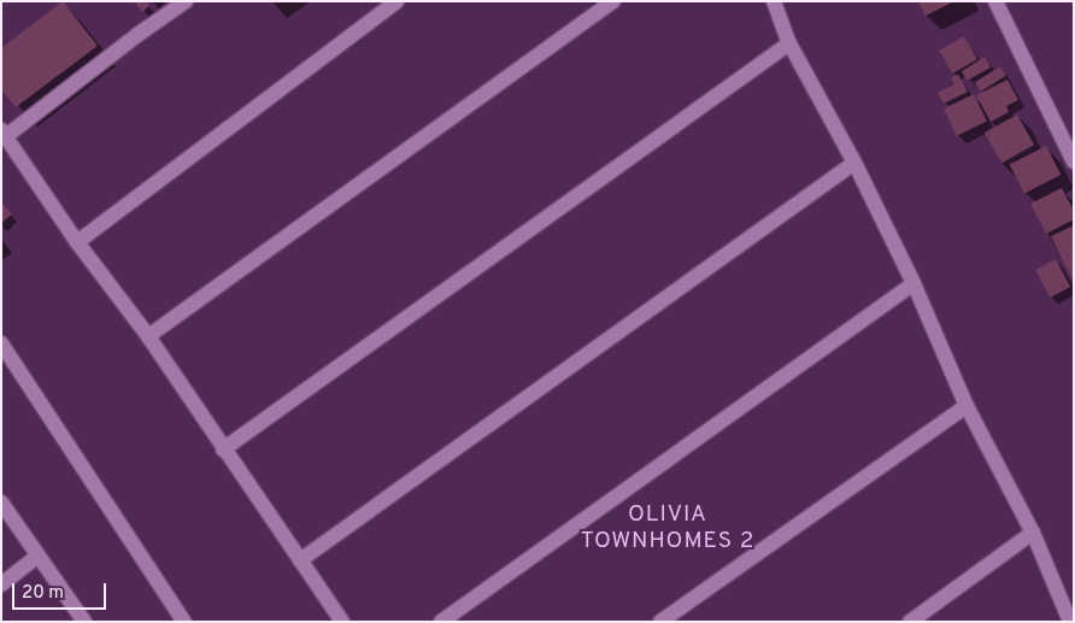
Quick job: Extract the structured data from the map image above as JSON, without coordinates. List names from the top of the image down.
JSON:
{
  "districts": ["OLIVIA TOWNHOMES 2"],
  "scale_bar": "20 m"
}
